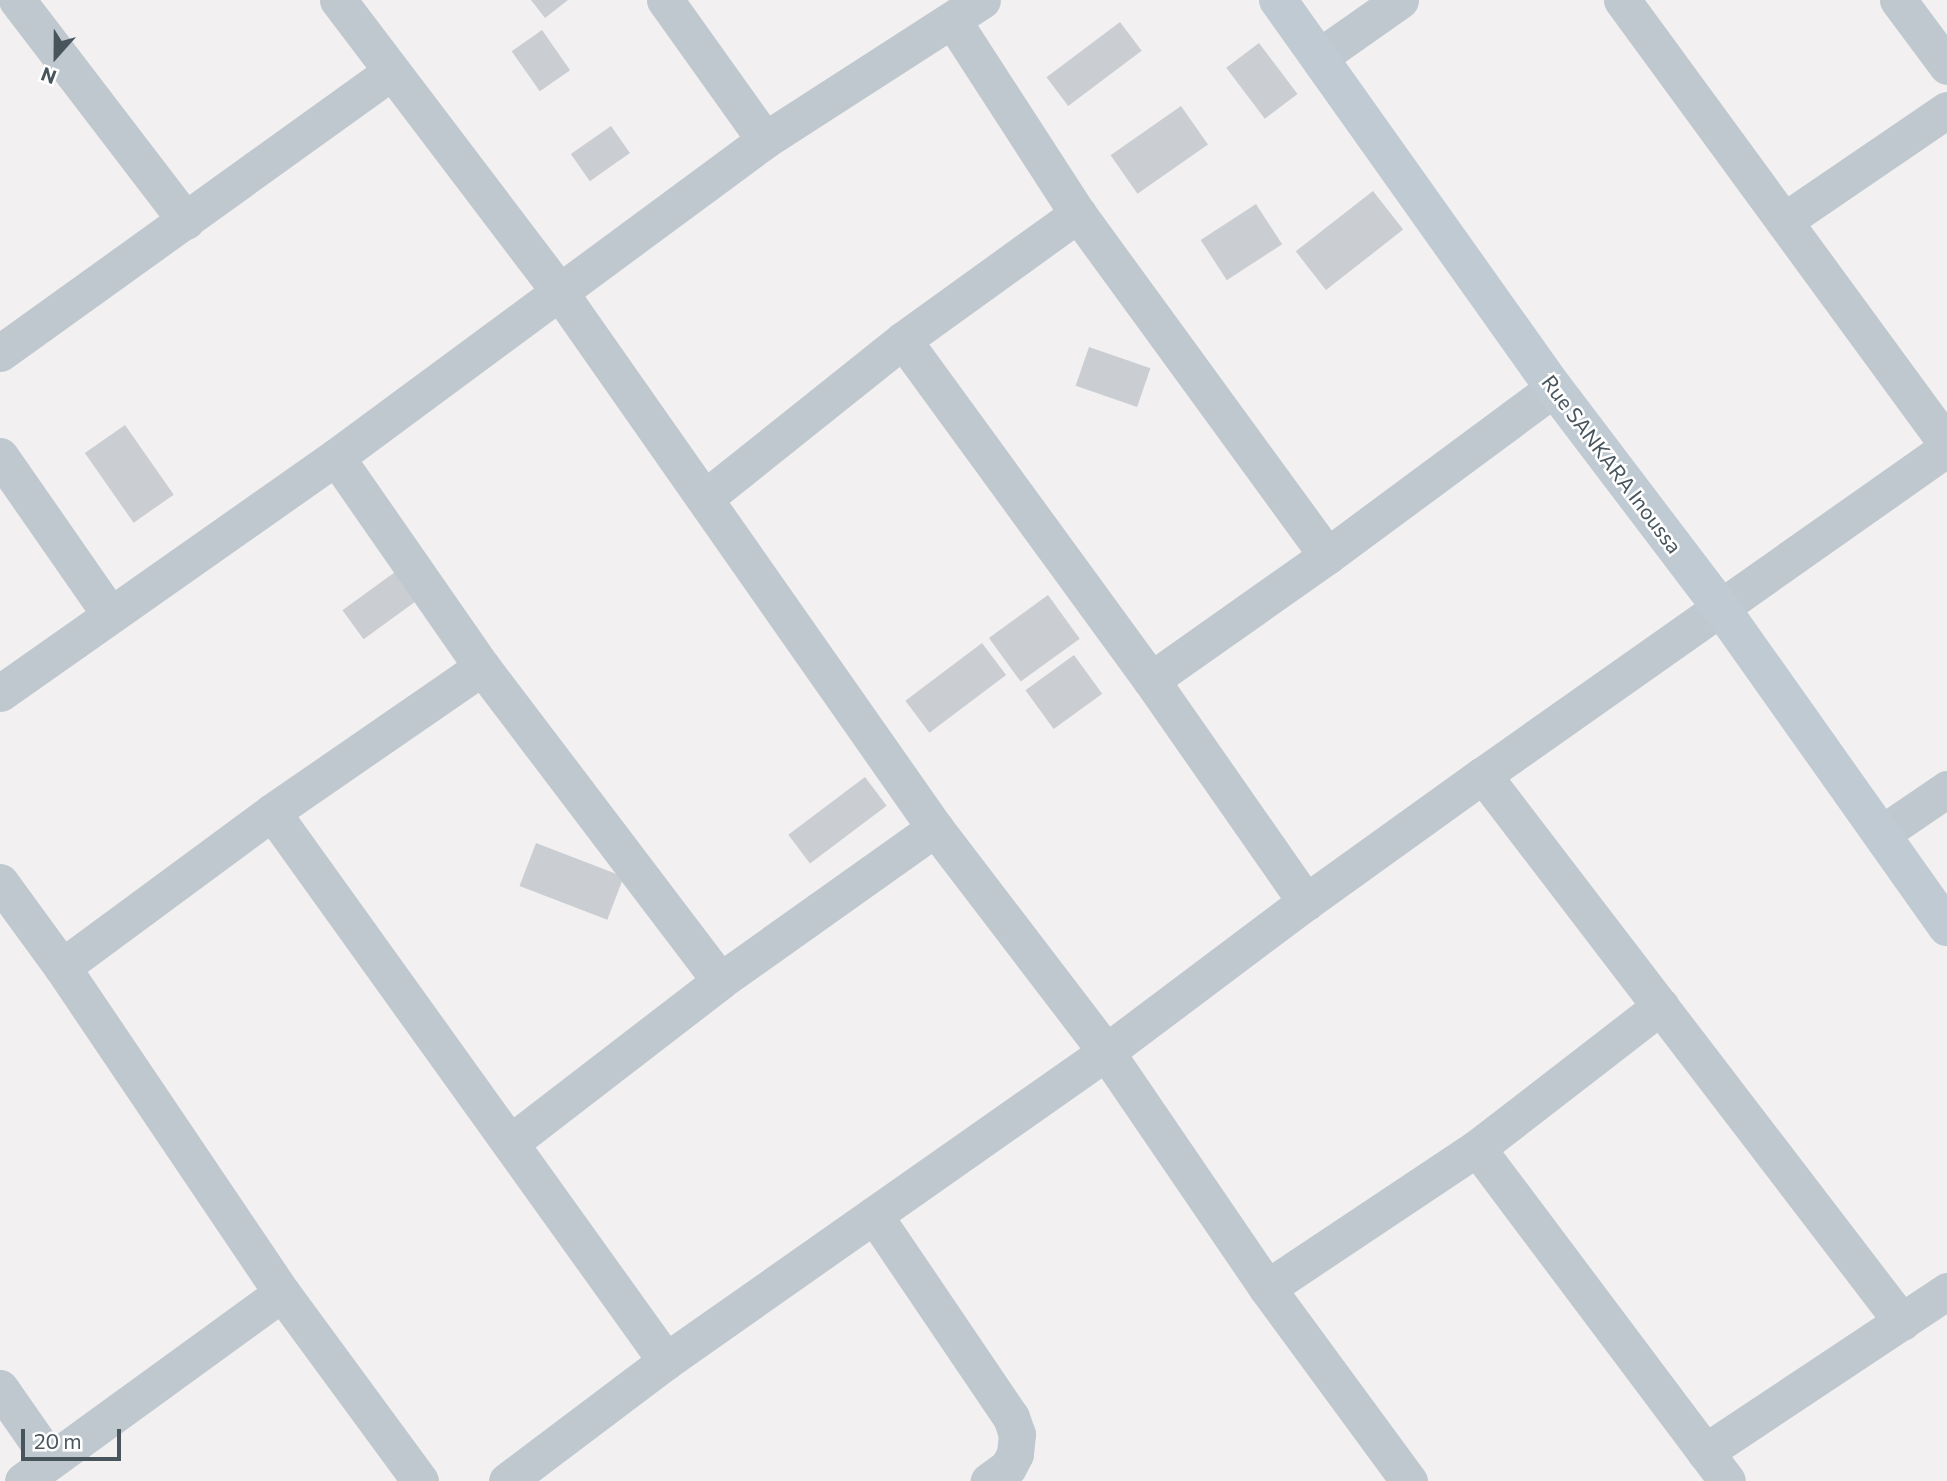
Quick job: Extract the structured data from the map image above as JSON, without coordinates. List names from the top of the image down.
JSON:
{
  "streets": {
    "street": ["Rue SANKARA Inoussa"]
  },
  "scale_bar": "20 m",
  "north": "bottom"
}
